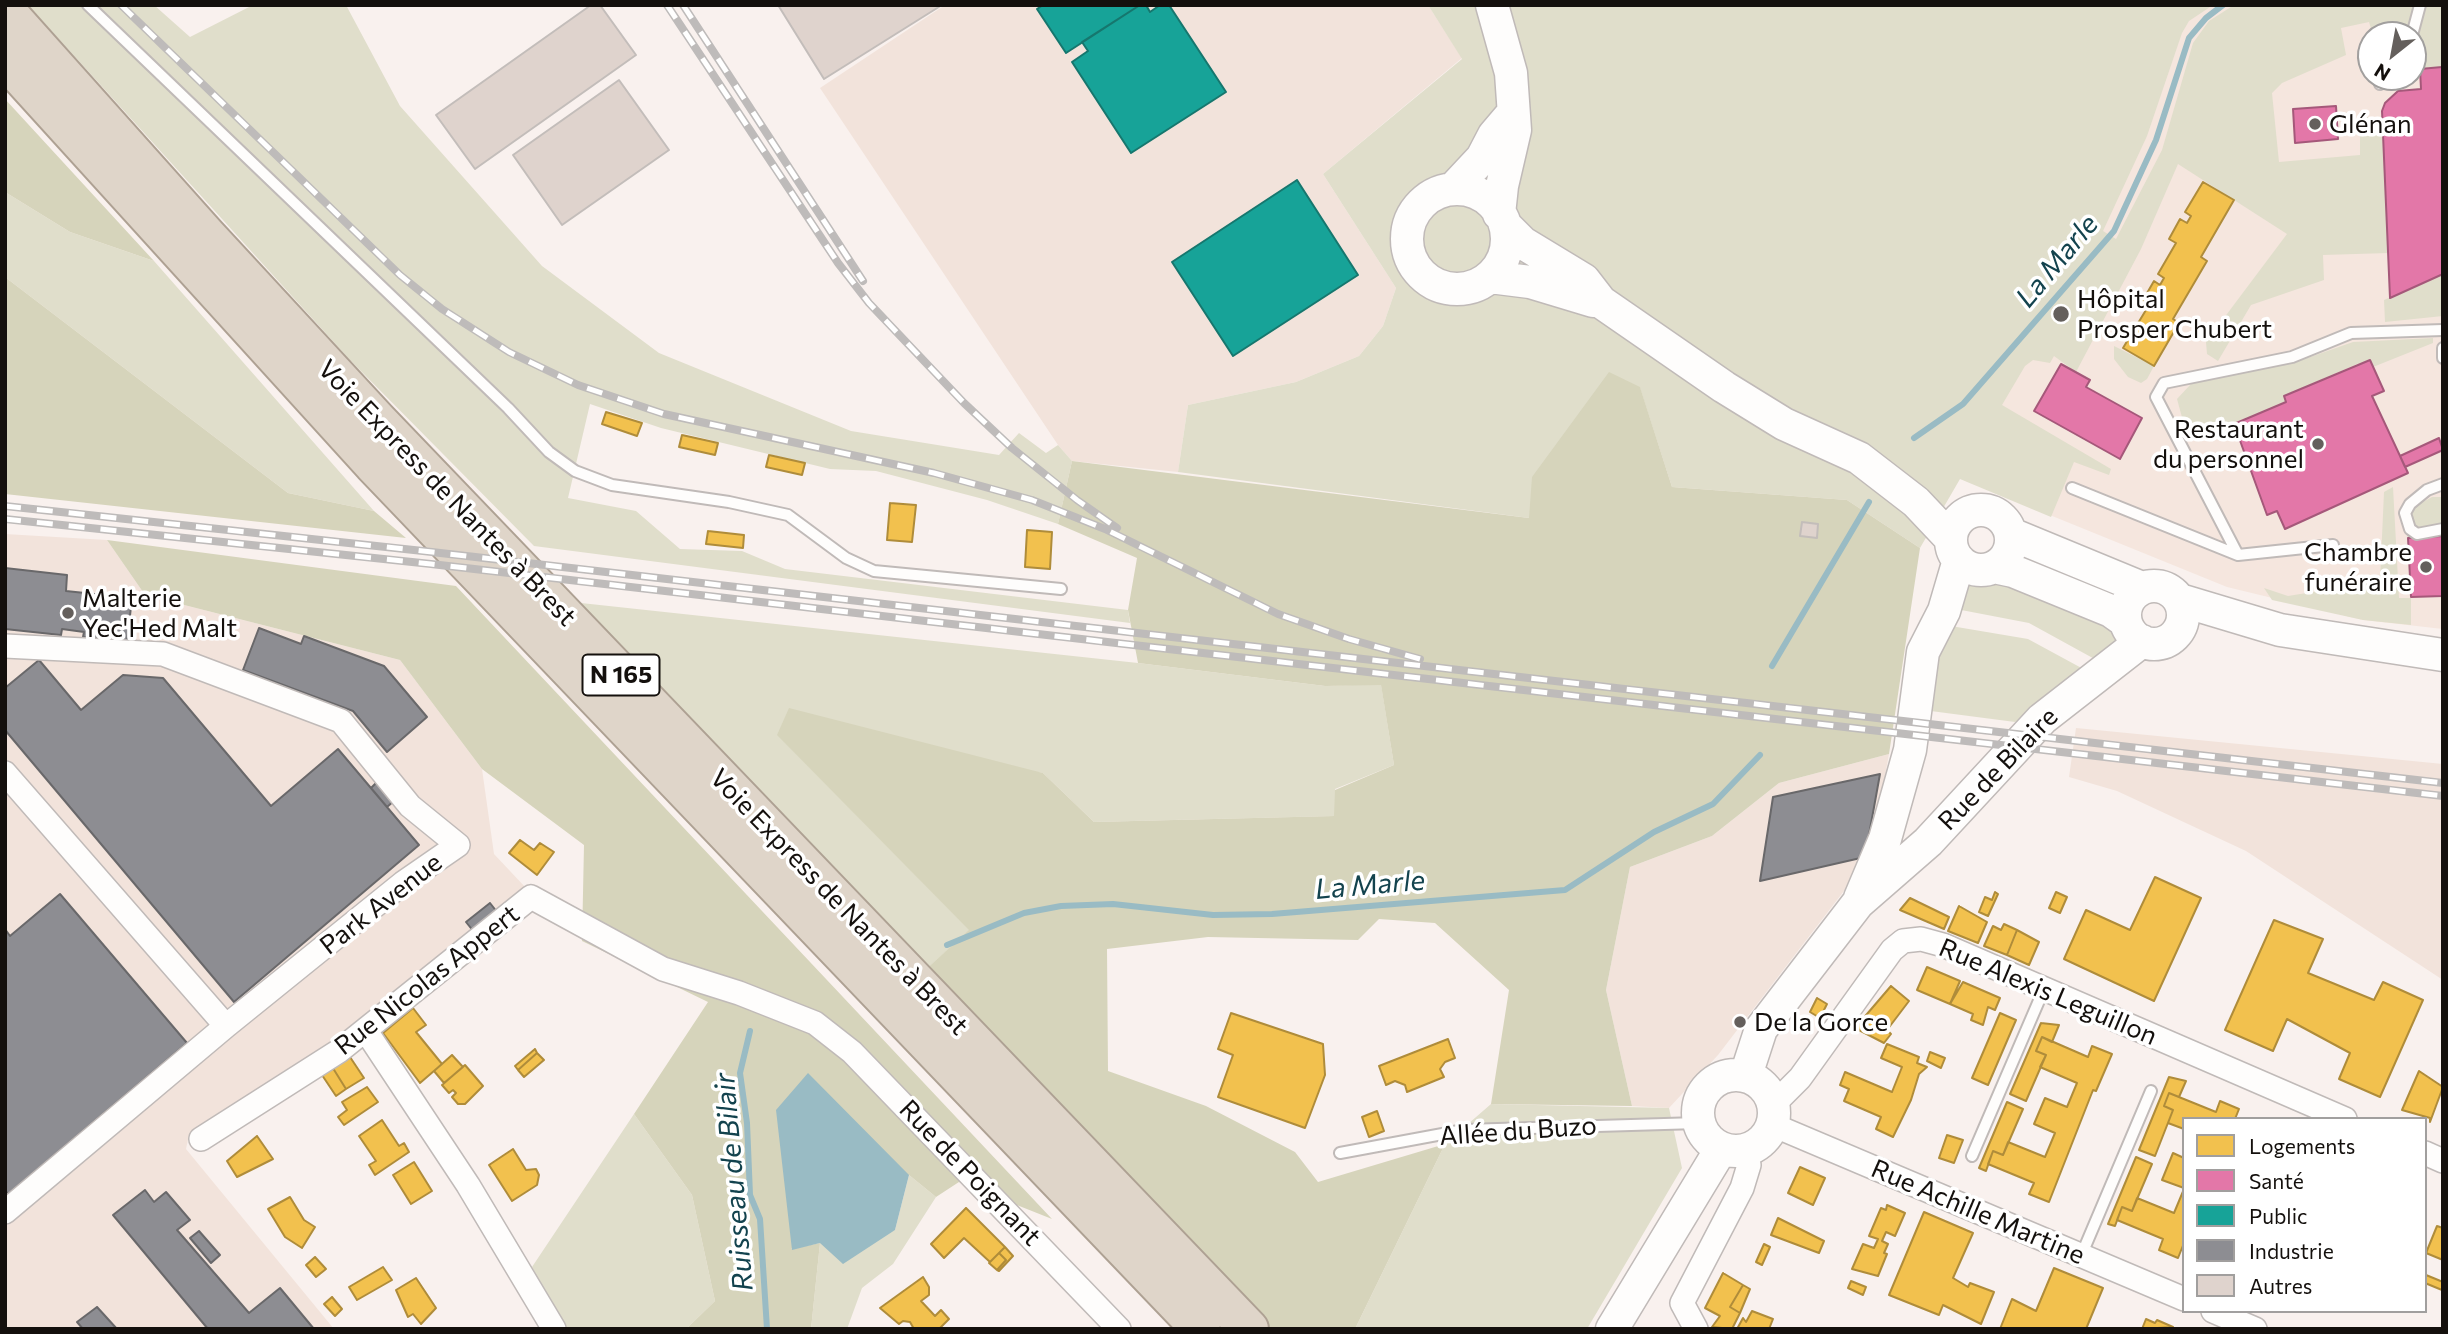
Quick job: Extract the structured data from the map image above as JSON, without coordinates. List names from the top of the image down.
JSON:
{
  "streets": {
    "highway": ["Voie Express de Nantes à Brest", "N 165"],
    "street": [
      "Rue de Bilaire",
      "Park Avenue",
      "Rue Nicolas Appert",
      "Rue Alexis Leguillon",
      "Rue de Poignant",
      "Rue Achille Martine"
    ],
    "lane": ["Allée du Buzo"]
  },
  "crossings": [
    ["Rue de Bilaire", "Rue Alexis Leguillon"],
    ["Rue de Bilaire", "Allée du Buzo"],
    ["Rue de Bilaire", "Rue Achille Martine"],
    ["Rue Nicolas Appert", "Rue de Poignant"],
    ["Rue Alexis Leguillon", "Allée du Buzo"],
    ["Rue Alexis Leguillon", "Rue Achille Martine"],
    ["Allée du Buzo", "Rue Achille Martine"]
  ],
  "water": ["La Marle", "Ruisseau de Bilair"],
  "places": [
    "Glénan",
    "Hôpital Prosper Chubert",
    "Restaurant du personnel",
    "Chambre funéraire",
    "Malterie Yec'Hed Malt",
    "De la Gorce"
  ],
  "legend": [
    "Logements",
    "Santé",
    "Public",
    "Industrie",
    "Autres"
  ],
  "north": "bottom left"
}
